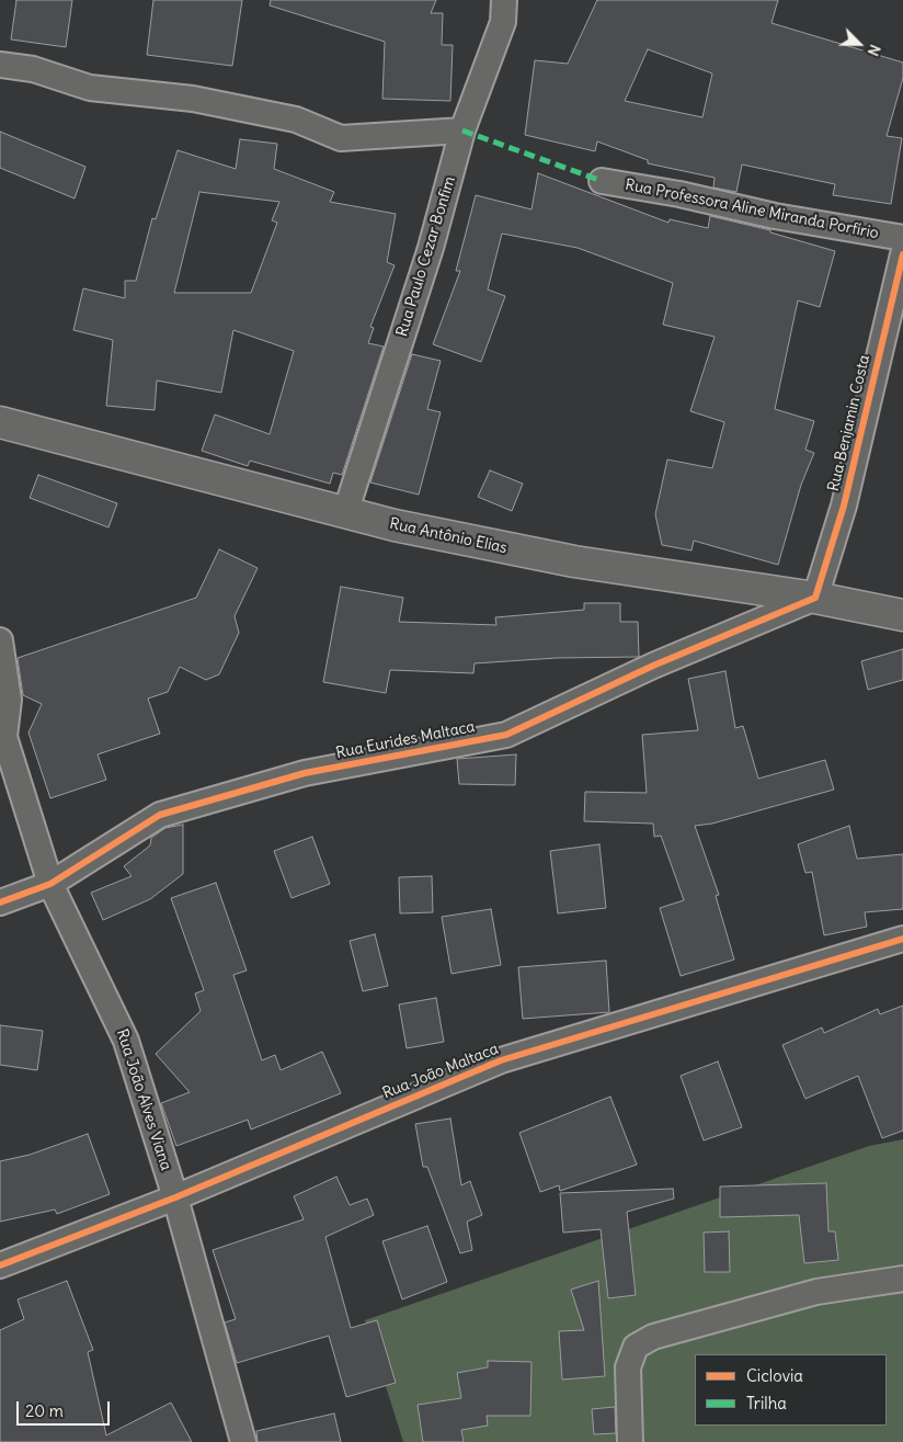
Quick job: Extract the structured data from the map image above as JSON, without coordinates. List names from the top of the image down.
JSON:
{
  "streets": {
    "street": [
      "Rua Professora Aline Miranda Porfírio",
      "Rua Paulo Cezar Bonfim",
      "Rua Benjamin Costa",
      "Rua Antônio Elias",
      "Rua Eurides Maltaca",
      "Rua João Maltaca",
      "Rua João Alves Viana"
    ]
  },
  "crossings": [
    ["Rua Paulo Cezar Bonfim", "Rua Antônio Elias"],
    ["Rua Benjamin Costa", "Rua Antônio Elias"],
    ["Rua Benjamin Costa", "Rua Eurides Maltaca"],
    ["Rua Antônio Elias", "Rua Eurides Maltaca"],
    ["Rua Eurides Maltaca", "Rua João Alves Viana"],
    ["Rua João Maltaca", "Rua João Alves Viana"]
  ],
  "legend": ["Ciclovia", "Trilha"],
  "scale_bar": "20 m",
  "north": "bottom right"
}
